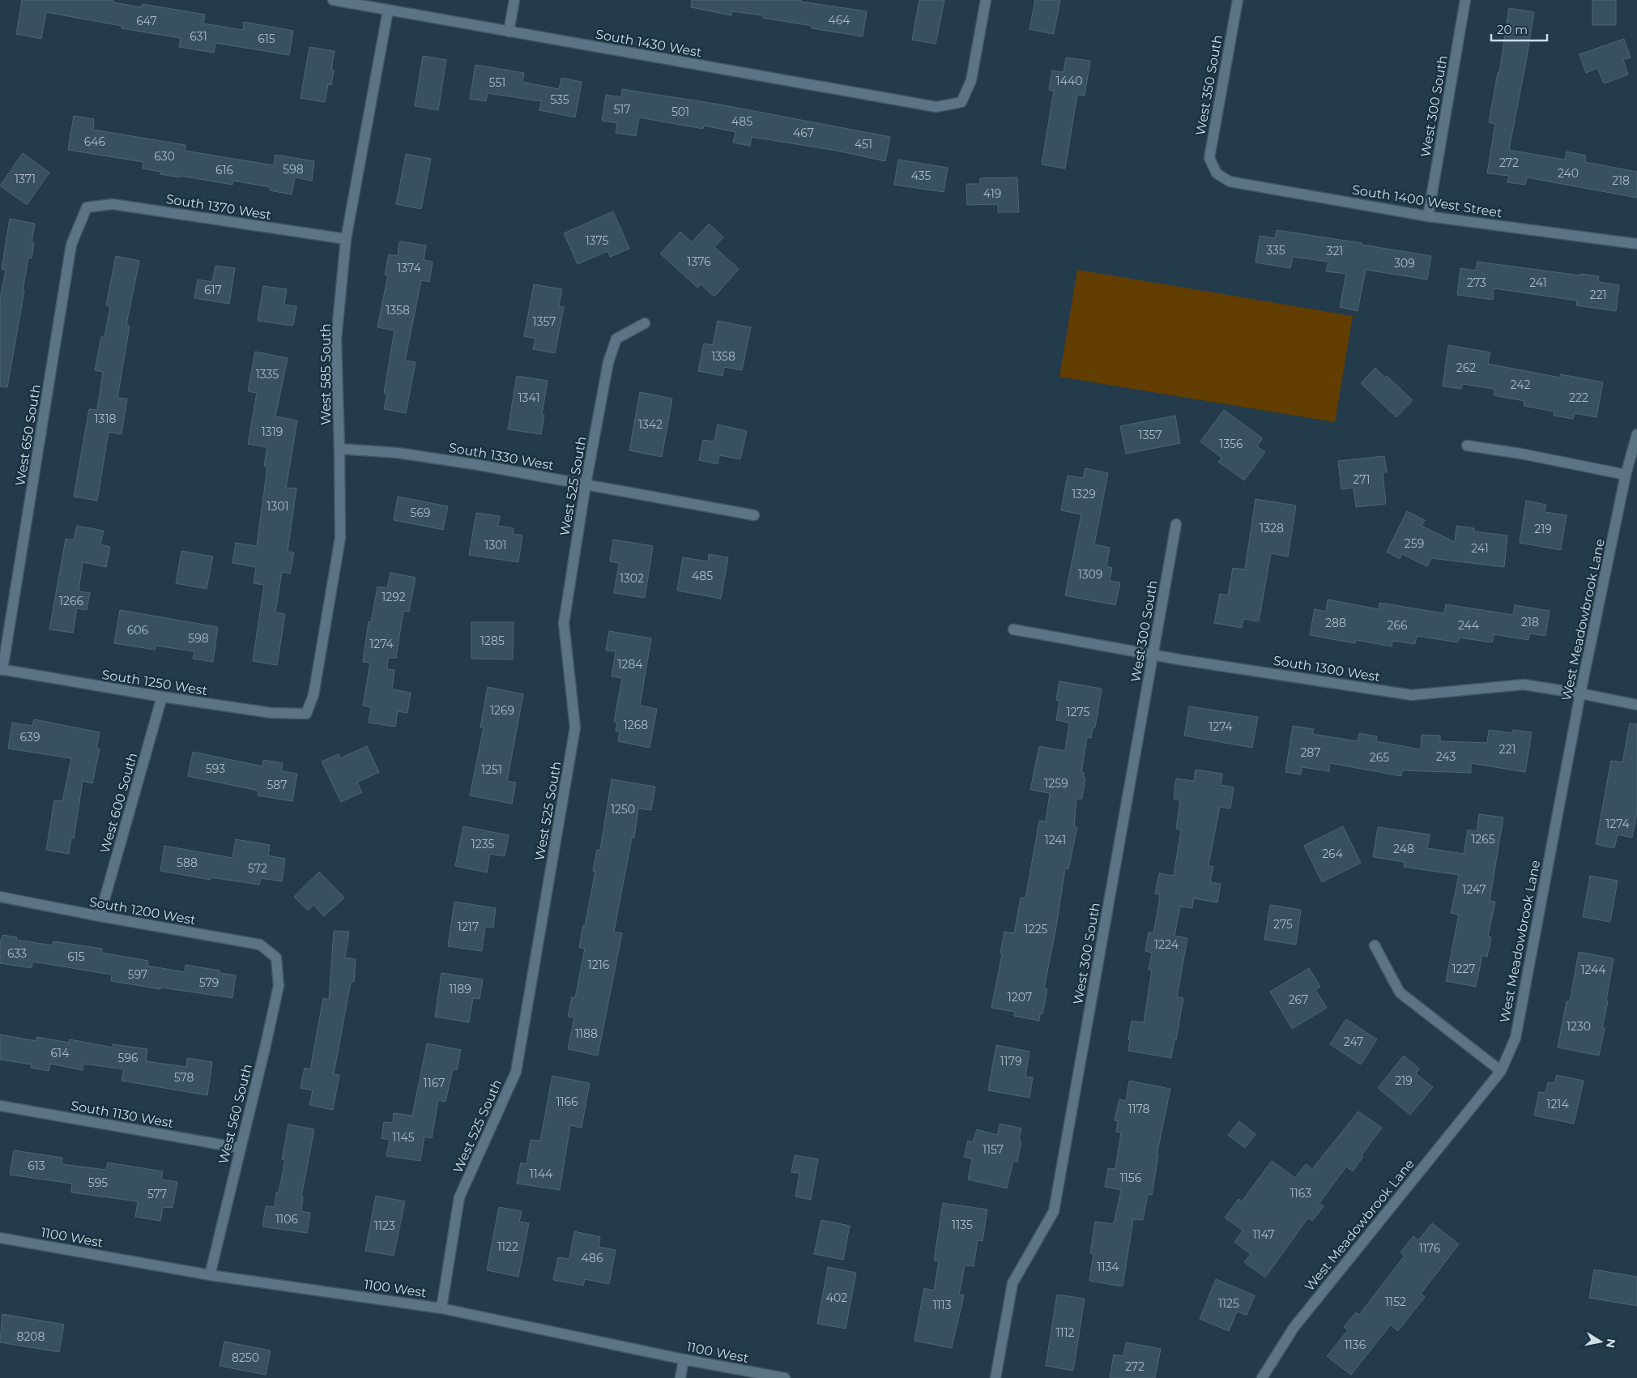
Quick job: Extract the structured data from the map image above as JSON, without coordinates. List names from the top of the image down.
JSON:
{
  "streets": {
    "street": [
      "South 1430 West",
      "West 350 South",
      "West 300 South",
      "South 1400 West Street",
      "South 1370 West",
      "West 585 South",
      "West 650 South",
      "South 1330 West",
      "West 525 South",
      "West Meadowbrook Lane",
      "South 1300 West",
      "South 1250 West",
      "West 600 South",
      "South 1200 West",
      "South 1130 West",
      "West 560 South",
      "1100 West"
    ]
  },
  "crossings": [
    ["South 1430 West", "West 585 South"],
    ["West 350 South", "South 1400 West Street"],
    ["West 300 South", "South 1400 West Street"],
    ["West 300 South", "South 1300 West"],
    ["South 1370 West", "West 585 South"],
    ["South 1370 West", "West 650 South"],
    ["West 585 South", "South 1330 West"],
    ["West 585 South", "South 1250 West"],
    ["West 650 South", "South 1250 West"],
    ["South 1330 West", "West 525 South"],
    ["West 525 South", "1100 West"],
    ["West Meadowbrook Lane", "South 1300 West"],
    ["South 1250 West", "West 600 South"],
    ["West 600 South", "South 1200 West"],
    ["South 1200 West", "West 560 South"],
    ["South 1130 West", "West 560 South"],
    ["West 560 South", "1100 West"]
  ],
  "house_numbers": [
    "464",
    "647",
    "631",
    "615",
    "1440",
    "551",
    "535",
    "517",
    "501",
    "485",
    "467",
    "646",
    "451",
    "630",
    "272",
    "598",
    "616",
    "240",
    "435",
    "1371",
    "218",
    "419",
    "1375",
    "335",
    "321",
    "1376",
    "309",
    "1374",
    "273",
    "241",
    "617",
    "221",
    "1358",
    "1357",
    "1358",
    "262",
    "1335",
    "242",
    "1341",
    "222",
    "1318",
    "1342",
    "1319",
    "1357",
    "1356",
    "271",
    "1329",
    "1301",
    "569",
    "1328",
    "219",
    "259",
    "1301",
    "241",
    "1309",
    "485",
    "1302",
    "1292",
    "1266",
    "218",
    "288",
    "266",
    "244",
    "606",
    "598",
    "1285",
    "1274",
    "1284",
    "1269",
    "1275",
    "1268",
    "1274",
    "639",
    "221",
    "287",
    "243",
    "265",
    "593",
    "1251",
    "1259",
    "587",
    "1250",
    "1274",
    "1265",
    "1241",
    "1235",
    "248",
    "264",
    "588",
    "572",
    "1247",
    "275",
    "1217",
    "1225",
    "1224",
    "633",
    "615",
    "1216",
    "1227",
    "1244",
    "597",
    "579",
    "1189",
    "1207",
    "267",
    "1230",
    "1188",
    "247",
    "614",
    "596",
    "1179",
    "578",
    "219",
    "1167",
    "1166",
    "1214",
    "1178",
    "1145",
    "1157",
    "613",
    "1144",
    "1156",
    "595",
    "1163",
    "577",
    "1106",
    "1135",
    "1123",
    "1147",
    "1122",
    "1176",
    "486",
    "1134",
    "402",
    "1152",
    "1125",
    "1113",
    "1112",
    "8208",
    "1136",
    "8250",
    "272"
  ],
  "scale_bar": "20 m",
  "north": "right"
}
